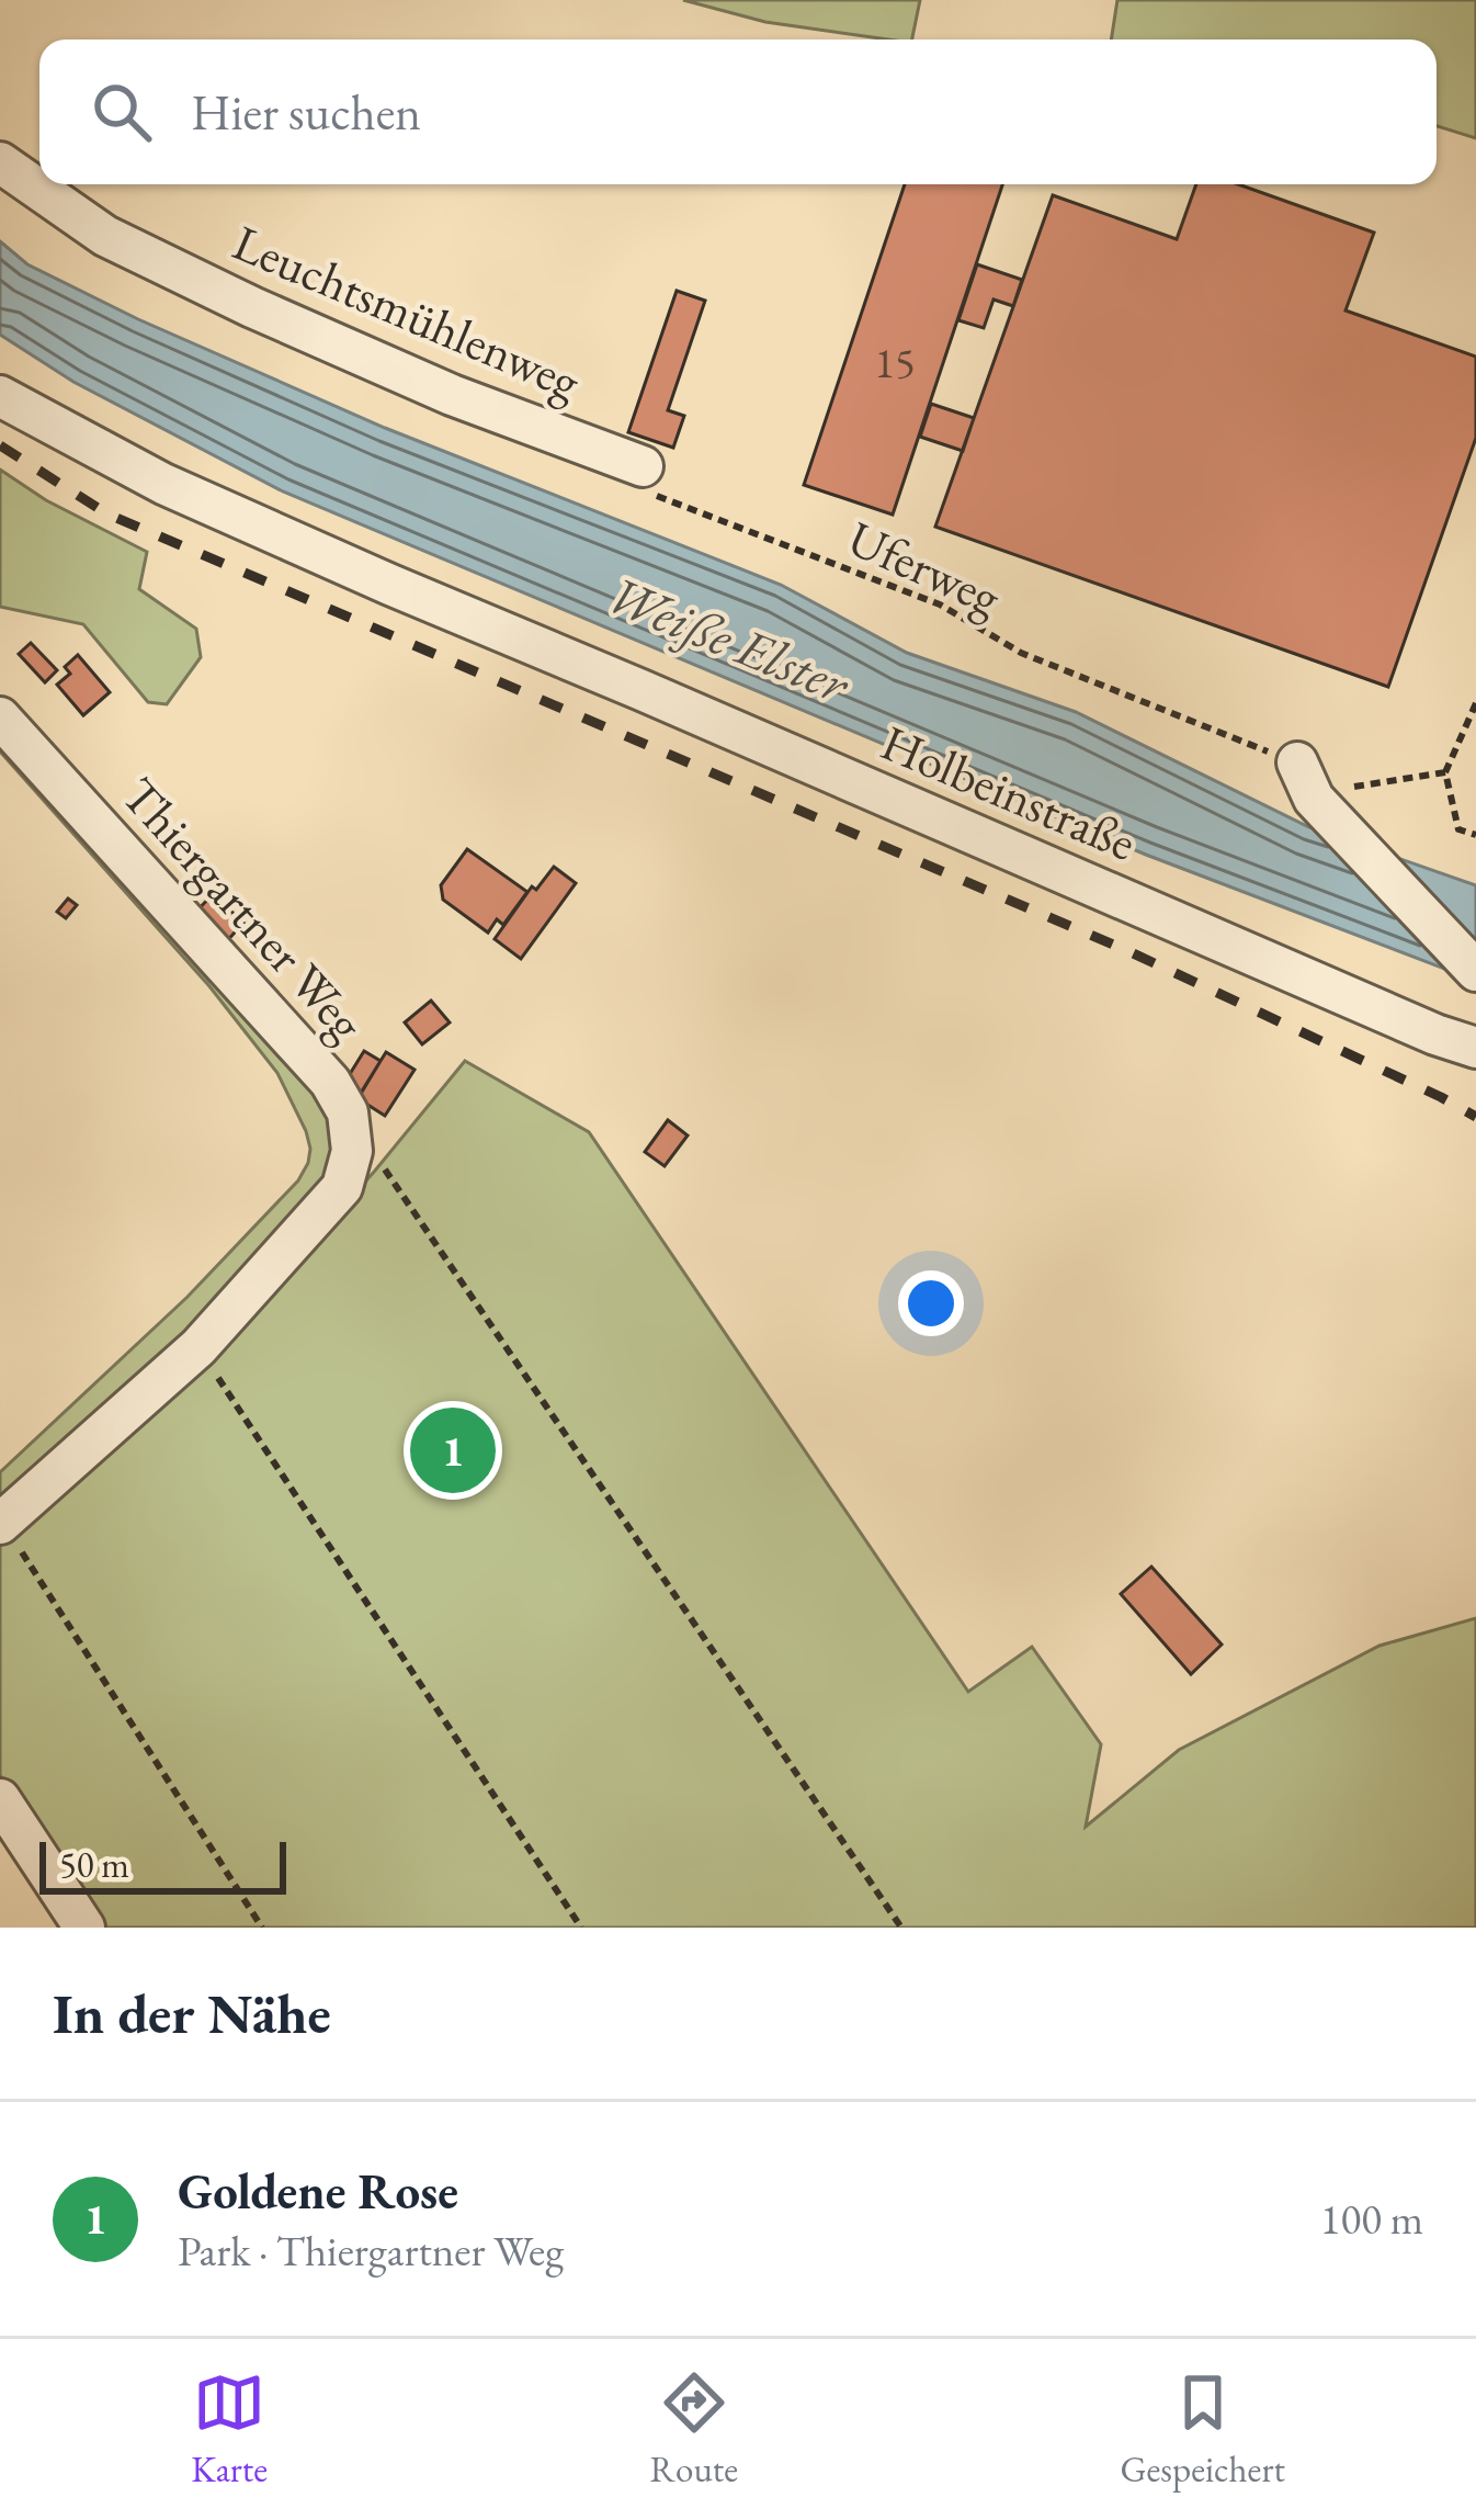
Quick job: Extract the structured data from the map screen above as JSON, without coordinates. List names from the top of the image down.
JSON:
{
  "streets": {
    "street": ["Leuchtsmühlenweg", "Holbeinstraße", "Thiergartner Weg"],
    "path": ["Uferweg"]
  },
  "crossings": [
    ["Leuchtsmühlenweg", "Uferweg"]
  ],
  "water": ["Weiße Elster"],
  "house_numbers": ["15"],
  "scale_bar": "50 m",
  "page": {
    "search": "Hier suchen",
    "pins": "1",
    "scale": "50 m",
    "heading": "In der Nähe",
    "list": [
      {
        "mark": "1",
        "name": "Goldene Rose",
        "note": "Park · Thiergartner Weg",
        "value": "100 m"
      }
    ],
    "nav": ["Karte", "Route", "Gespeichert"]
  }
}
